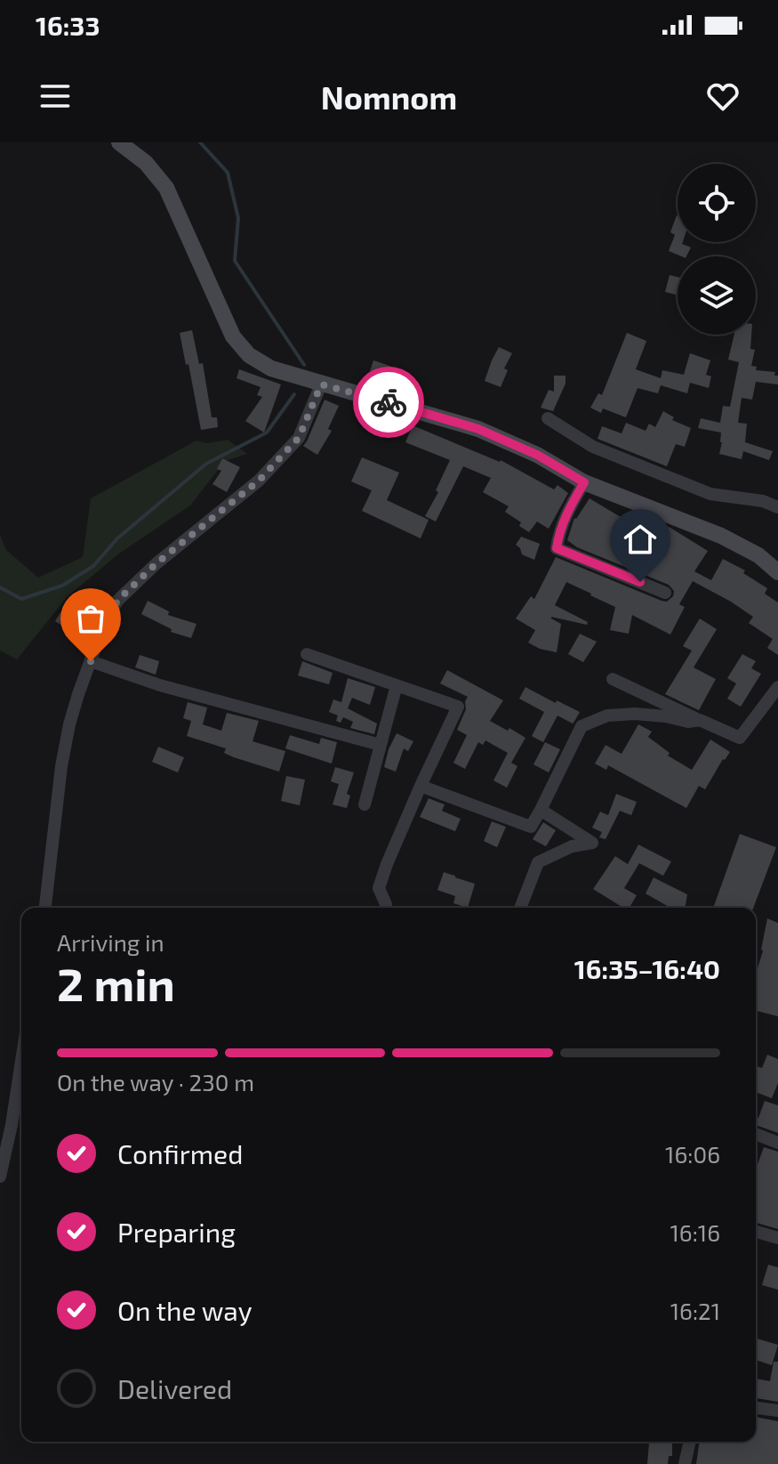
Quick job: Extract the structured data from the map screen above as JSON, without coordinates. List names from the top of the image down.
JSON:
{
  "page": {
    "status": "16:33",
    "header": "Nomnom",
    "heading": ["2 min", "Arriving in", "16:35–16:40"],
    "bar": "On the way · 230 m",
    "list": [
      ["Confirmed", "16:06"],
      ["Preparing", "16:16"],
      ["On the way", "16:21"],
      "Delivered"
    ]
  }
}
